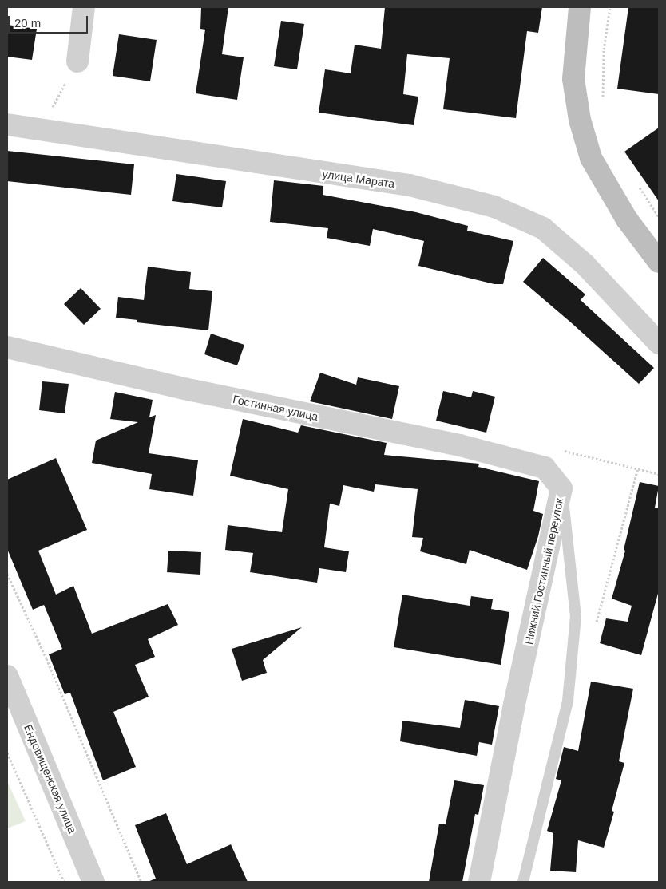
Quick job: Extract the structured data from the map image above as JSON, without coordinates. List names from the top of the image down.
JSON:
{
  "streets": {
    "street": [
      "улица Марата",
      "Гостинная улица",
      "Нижний Гостинный переулок",
      "Ендовищенская улица"
    ]
  },
  "scale_bar": "20 m"
}
